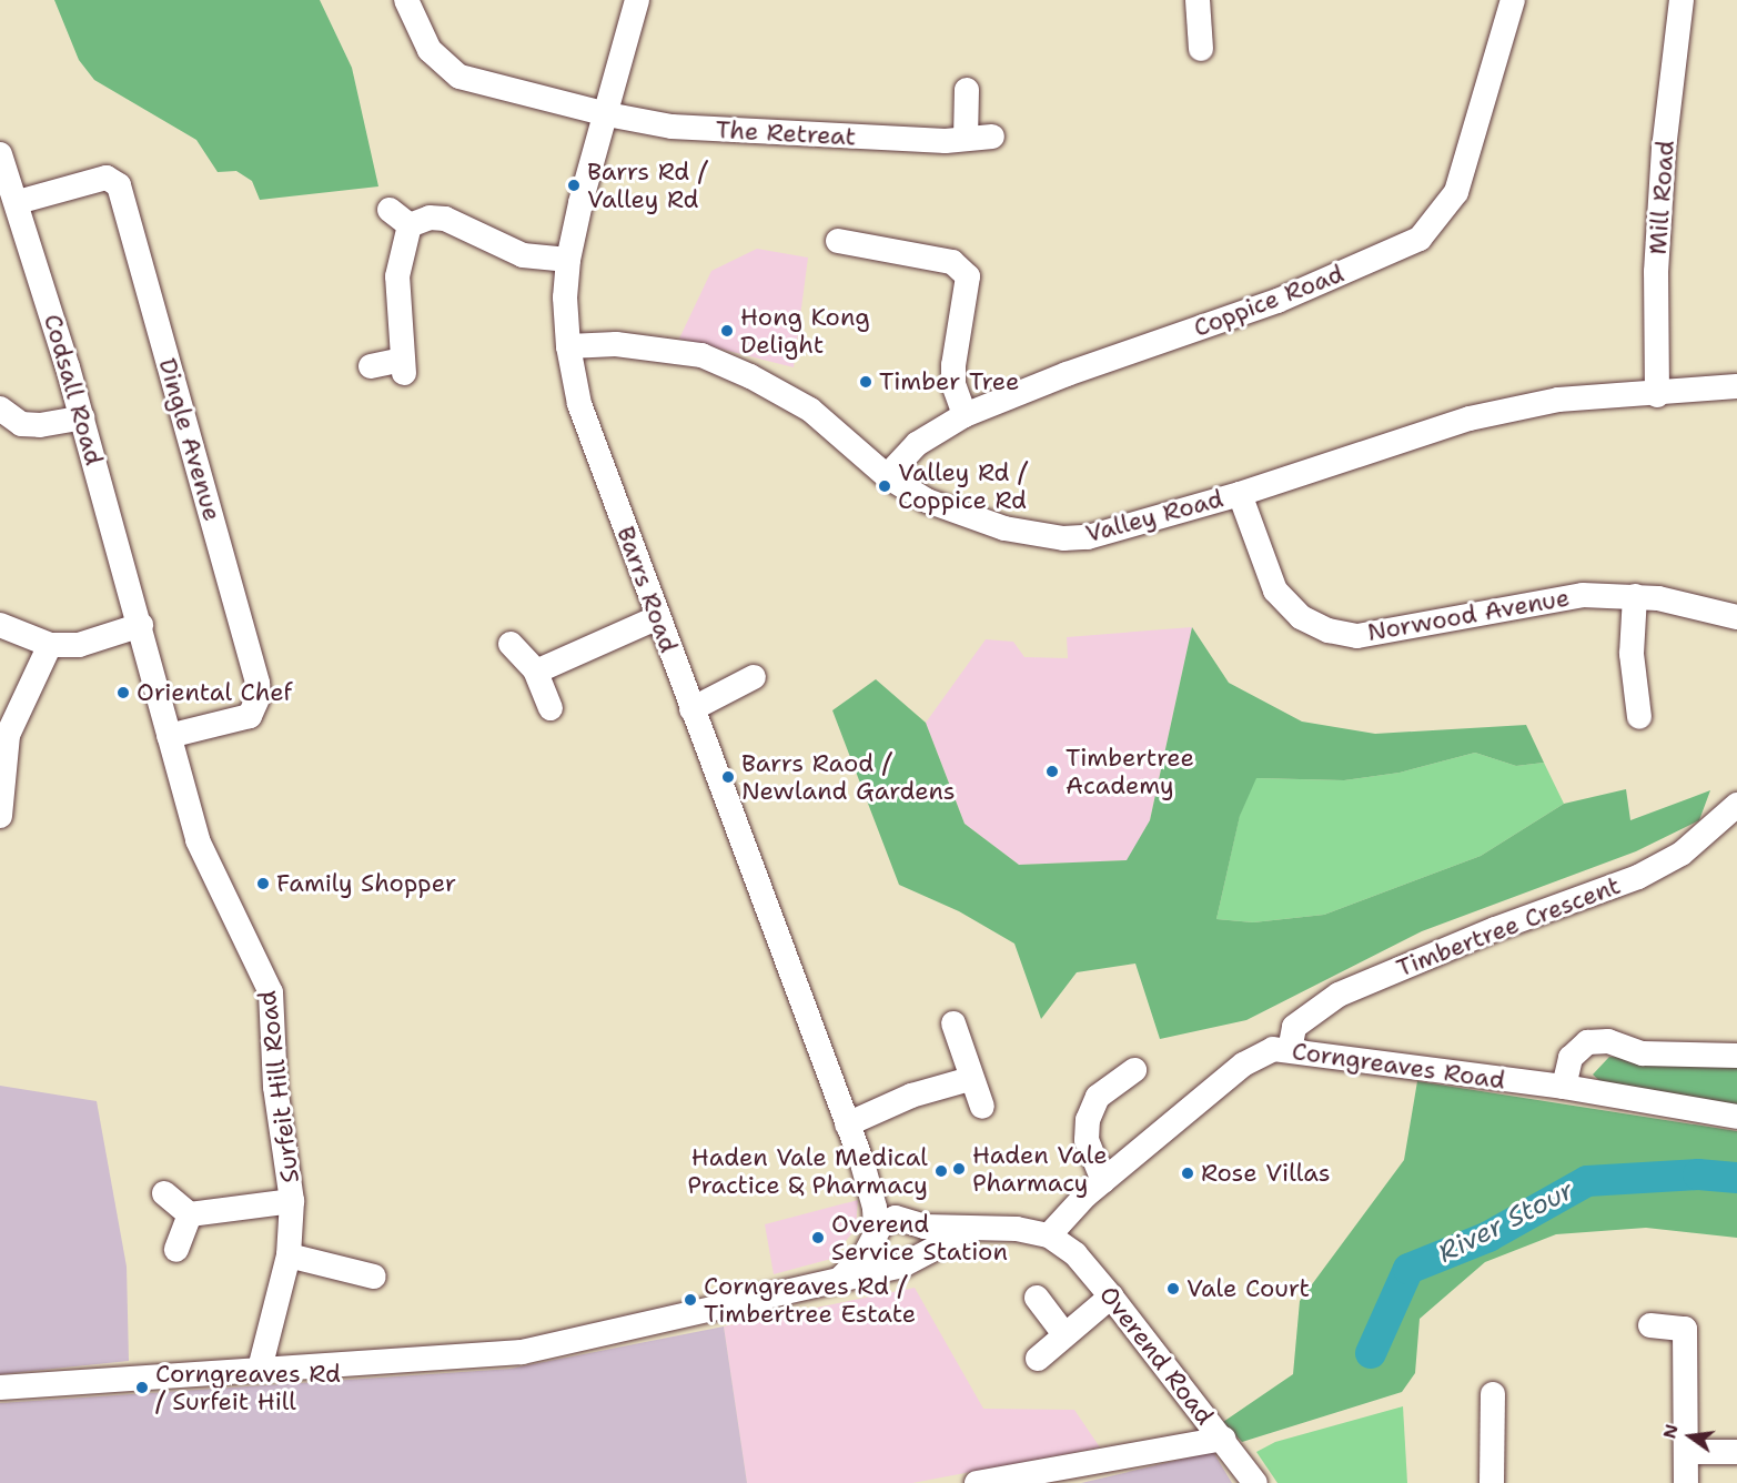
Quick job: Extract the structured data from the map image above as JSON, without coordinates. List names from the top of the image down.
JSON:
{
  "streets": {
    "street": [
      "The Retreat",
      "Mill Road",
      "Coppice Road",
      "Codsall Road",
      "Dingle Avenue",
      "Valley Road",
      "Barrs Road",
      "Norwood Avenue",
      "Timbertree Crescent",
      "Corngreaves Road",
      "Surfeit Hill Road",
      "Overend Road"
    ]
  },
  "crossings": [
    ["The Retreat", "Barrs Road"],
    ["Mill Road", "Valley Road"],
    ["Coppice Road", "Valley Road"],
    ["Codsall Road", "Dingle Avenue"],
    ["Codsall Road", "Surfeit Hill Road"],
    ["Dingle Avenue", "Surfeit Hill Road"],
    ["Valley Road", "Barrs Road"],
    ["Valley Road", "Norwood Avenue"],
    ["Timbertree Crescent", "Corngreaves Road"],
    ["Corngreaves Road", "Overend Road"]
  ],
  "water": ["River Stour"],
  "places": [
    "Barrs Rd / Valley Rd",
    "Hong Kong Delight",
    "Timber Tree",
    "Valley Rd / Coppice Rd",
    "Oriental Chef",
    "Timbertree Academy",
    "Barrs Raod / Newland Gardens",
    "Family Shopper",
    "Haden Vale Pharmacy",
    "Haden Vale Medical Practice & Pharmacy",
    "Rose Villas",
    "Overend Service Station",
    "Vale Court",
    "Corngreaves Rd / Timbertree Estate",
    "Corngreaves Rd / Surfeit Hill"
  ],
  "north": "left"
}
